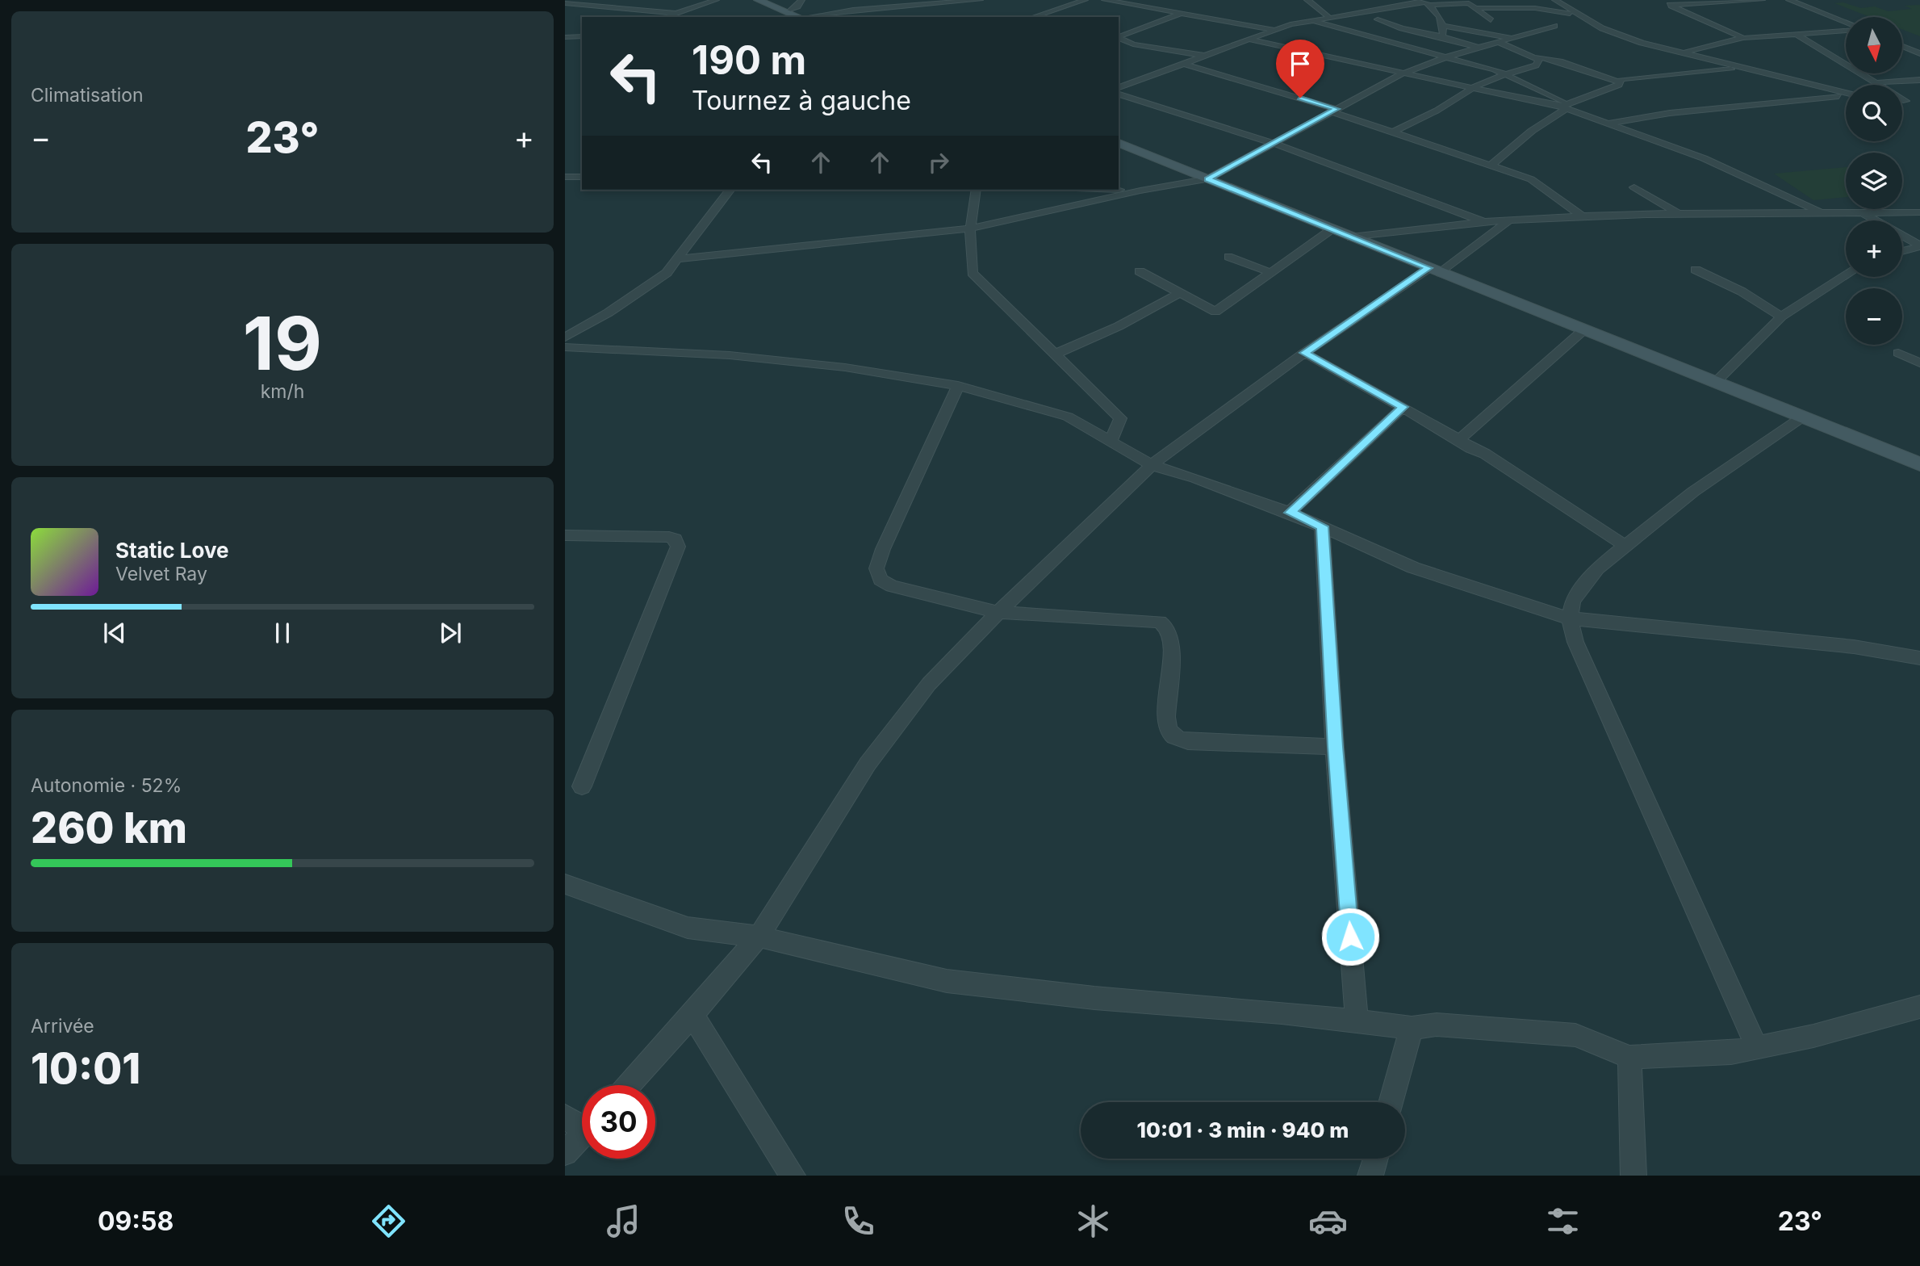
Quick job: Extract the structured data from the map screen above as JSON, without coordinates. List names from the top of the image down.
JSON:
{
  "north": "bottom",
  "page": {
    "tile": [
      "Climatisation",
      ["19", "km/h"],
      ["Autonomie · 52%", "260 km"],
      ["Arrivée", "10:01"]
    ],
    "map_buttons": ["+", "−"],
    "turn": ["190 m", "Tournez à gauche"],
    "heat": ["−", "23°", "+"],
    "song": ["Static Love", "Velvet Ray"],
    "limit": "30",
    "trip": "10:01 · 3 min · 940 m",
    "tabs": ["09:58", "23°"]
  }
}
